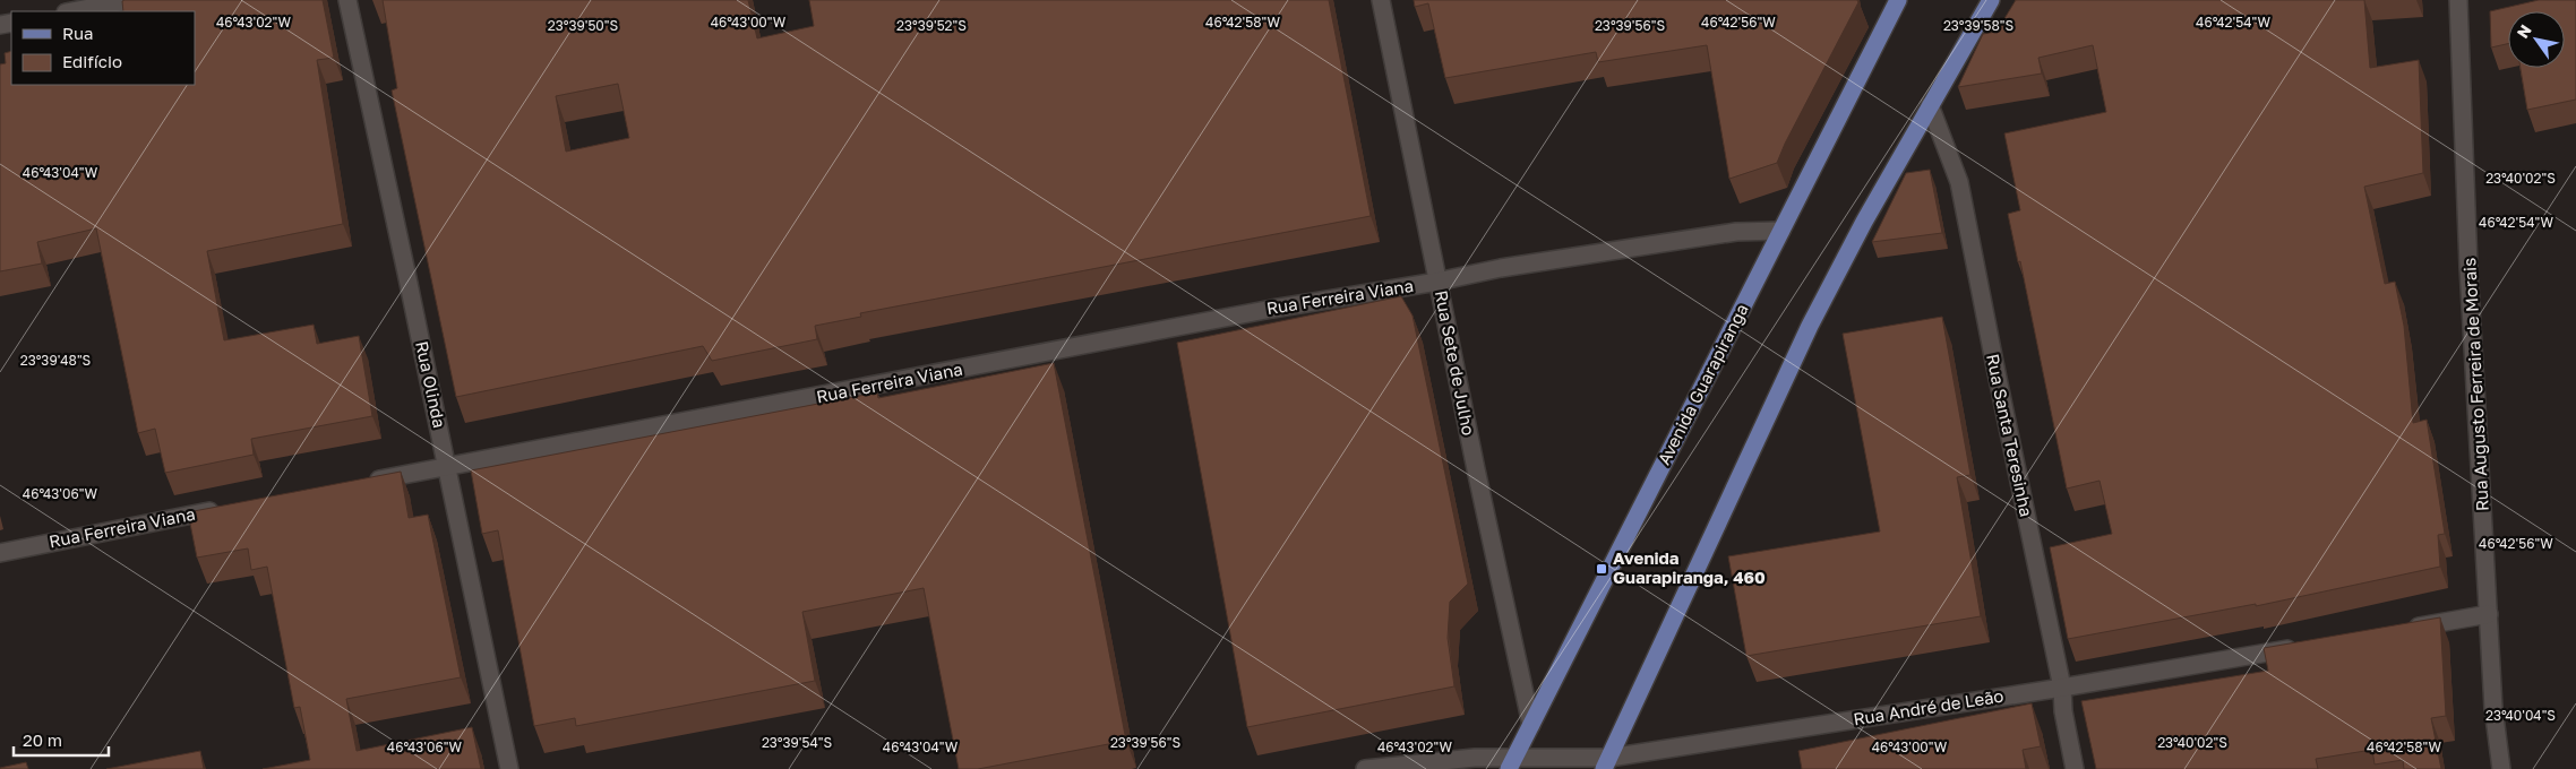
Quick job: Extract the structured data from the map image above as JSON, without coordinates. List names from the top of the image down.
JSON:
{
  "streets": {
    "main road": ["Avenida Guarapiranga"],
    "street": [
      "Rua Ferreira Viana",
      "Rua Sete de Julho",
      "Rua Olinda",
      "Rua Augusto Ferreira de Morais",
      "Rua Santa Teresinha",
      "Rua André de Leão"
    ]
  },
  "crossings": [
    ["Rua Ferreira Viana", "Rua Sete de Julho"],
    ["Rua Ferreira Viana", "Rua Olinda"],
    ["Rua Ferreira Viana", "Avenida Guarapiranga"],
    ["Rua Sete de Julho", "Avenida Guarapiranga"],
    ["Avenida Guarapiranga", "Rua André de Leão"],
    ["Rua Santa Teresinha", "Rua André de Leão"]
  ],
  "places": {
    "transit": ["Avenida Guarapiranga, 460"]
  },
  "legend": ["Rua", "Edifício"],
  "scale_bar": "20 m",
  "north": "top left",
  "coordinates": [
    "46°42'54\"W",
    "46°43'02\"W",
    "46°43'00\"W",
    "46°42'58\"W",
    "46°42'56\"W",
    "23°39'50\"S",
    "23°39'52\"S",
    "23°39'56\"S",
    "23°39'58\"S",
    "46°43'04\"W",
    "23°40'02\"S",
    "23°39'48\"S",
    "46°43'06\"W",
    "23°40'04\"S",
    "23°39'54\"S"
  ]
}
